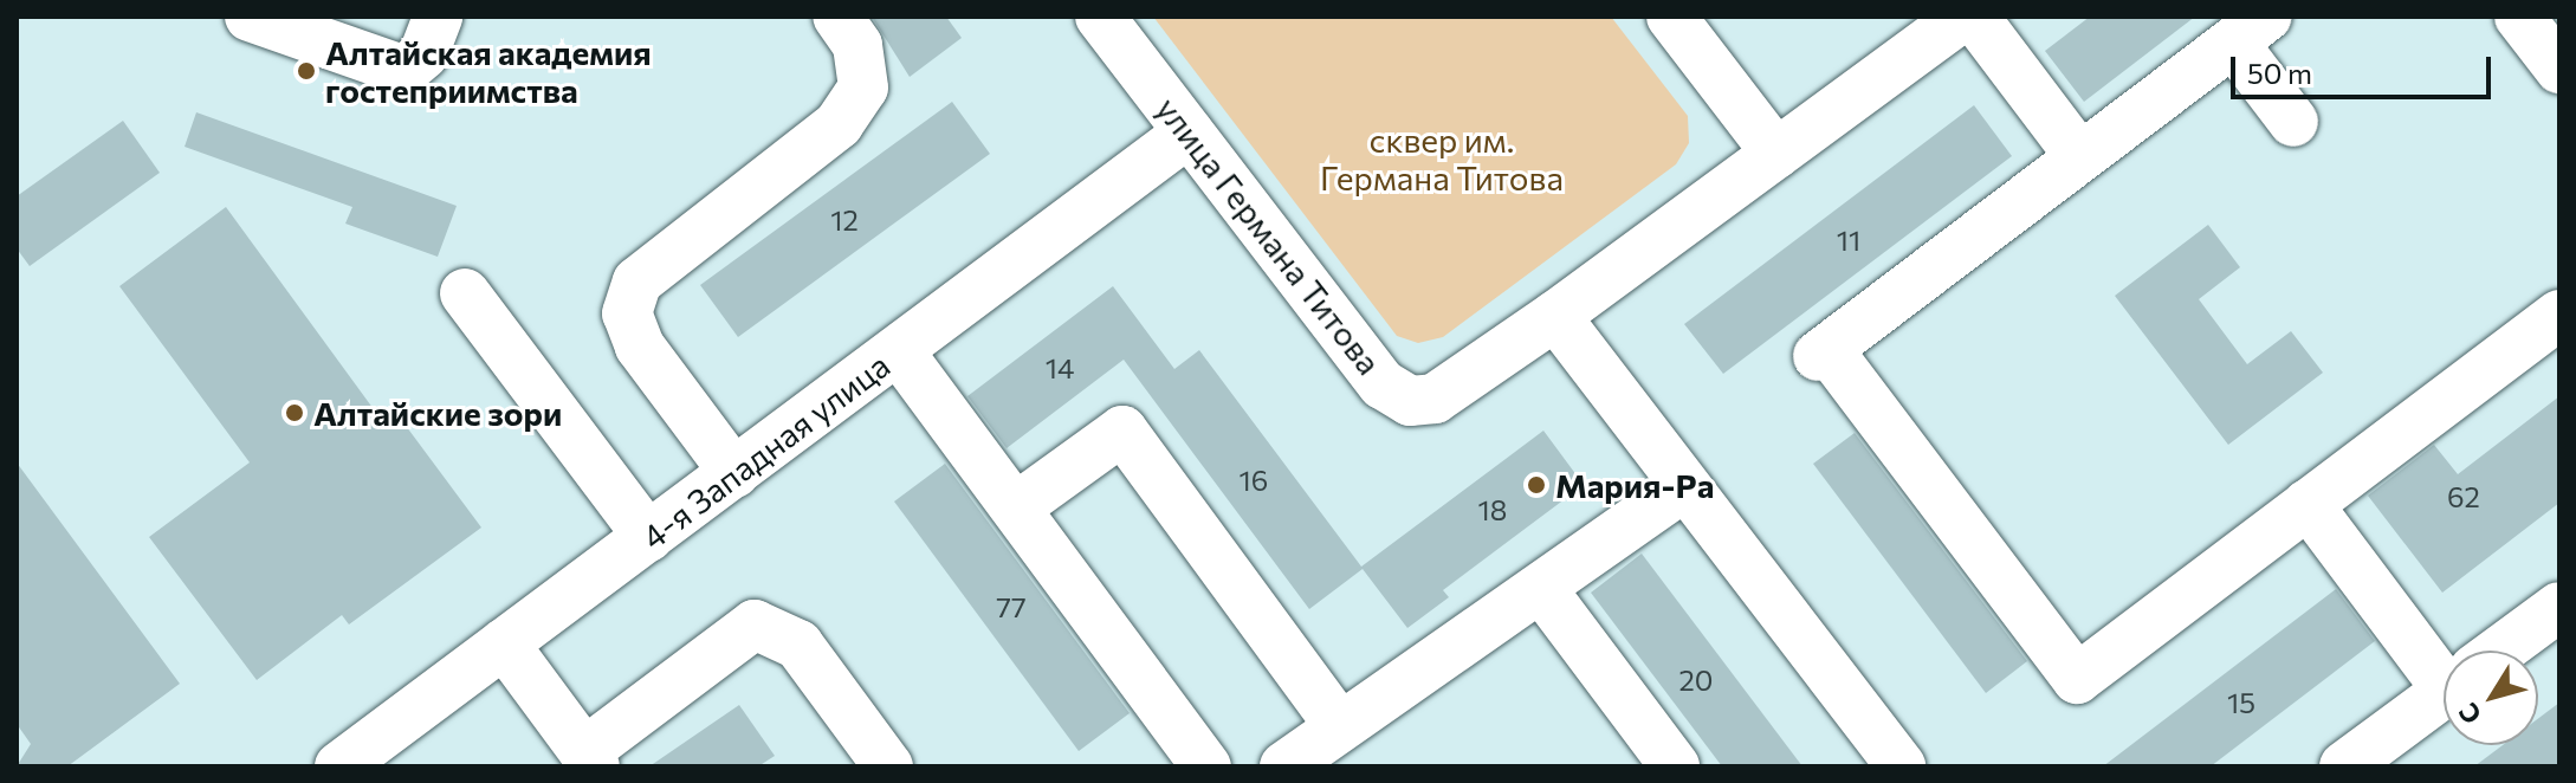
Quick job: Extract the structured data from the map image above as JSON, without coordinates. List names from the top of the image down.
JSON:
{
  "streets": {
    "street": ["улица Германа Титова", "4-я Западная улица"]
  },
  "crossings": [
    ["улица Германа Титова", "4-я Западная улица"]
  ],
  "parks": ["сквер им. Германа Титова"],
  "places": ["Алтайская академия гостеприимства", "Алтайские зори", "Мария-Ра"],
  "house_numbers": [
    "12",
    "11",
    "14",
    "16",
    "62",
    "18",
    "77",
    "20",
    "15"
  ],
  "scale_bar": "50 m",
  "north": "bottom left"
}
